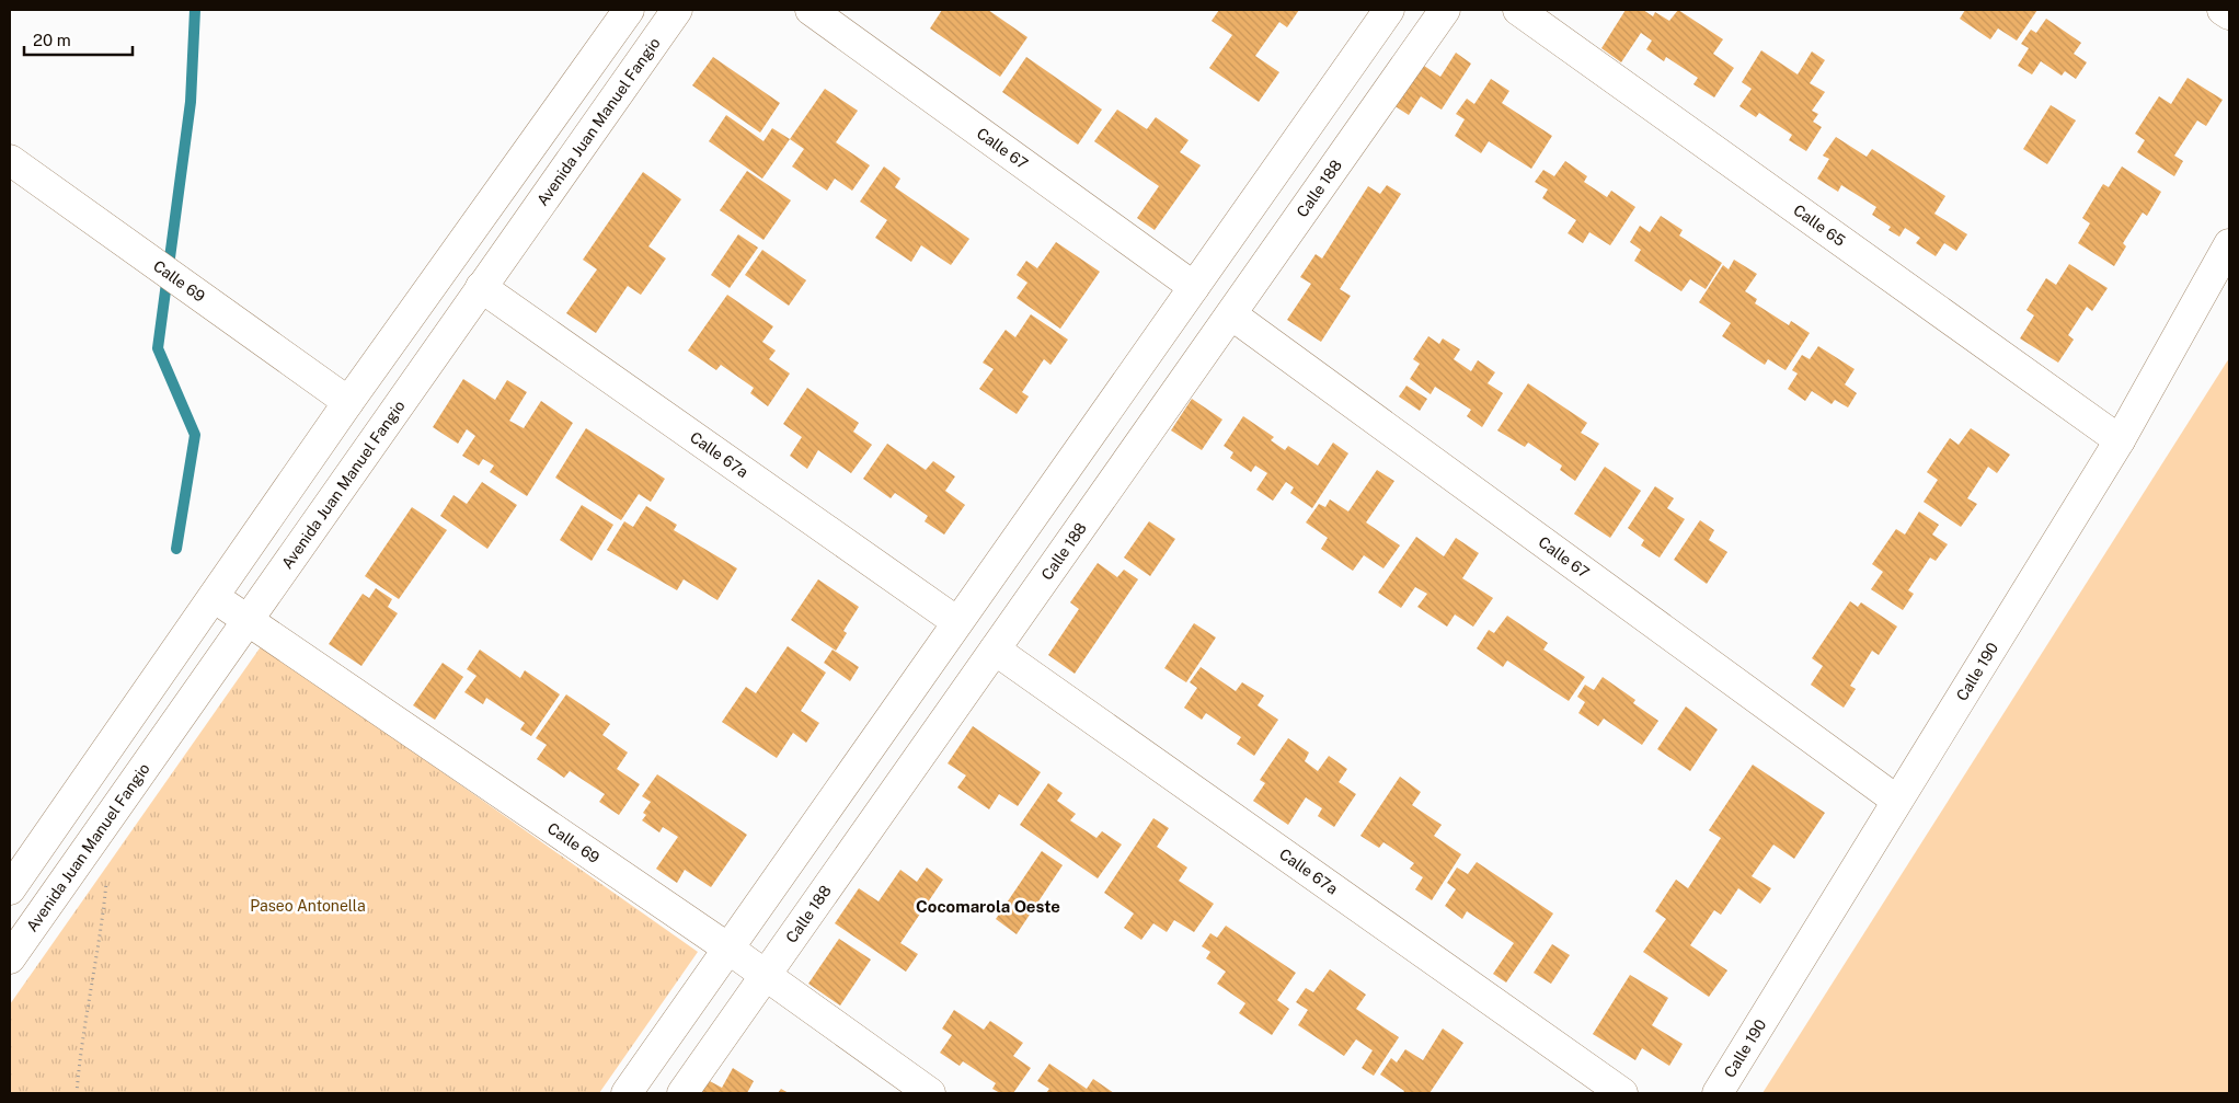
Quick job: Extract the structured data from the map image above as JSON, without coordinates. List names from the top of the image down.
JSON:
{
  "streets": {
    "street": [
      "Avenida Juan Manuel Fangio",
      "Calle 67",
      "Calle 188",
      "Calle 65",
      "Calle 69",
      "Calle 67a",
      "Calle 190"
    ]
  },
  "crossings": [
    ["Avenida Juan Manuel Fangio", "Calle 69"],
    ["Avenida Juan Manuel Fangio", "Calle 67a"],
    ["Calle 67", "Calle 188"],
    ["Calle 67", "Calle 190"],
    ["Calle 188", "Calle 69"],
    ["Calle 188", "Calle 67a"],
    ["Calle 65", "Calle 190"]
  ],
  "districts": ["Cocomarola Oeste"],
  "parks": ["Paseo Antonella"],
  "scale_bar": "20 m"
}
